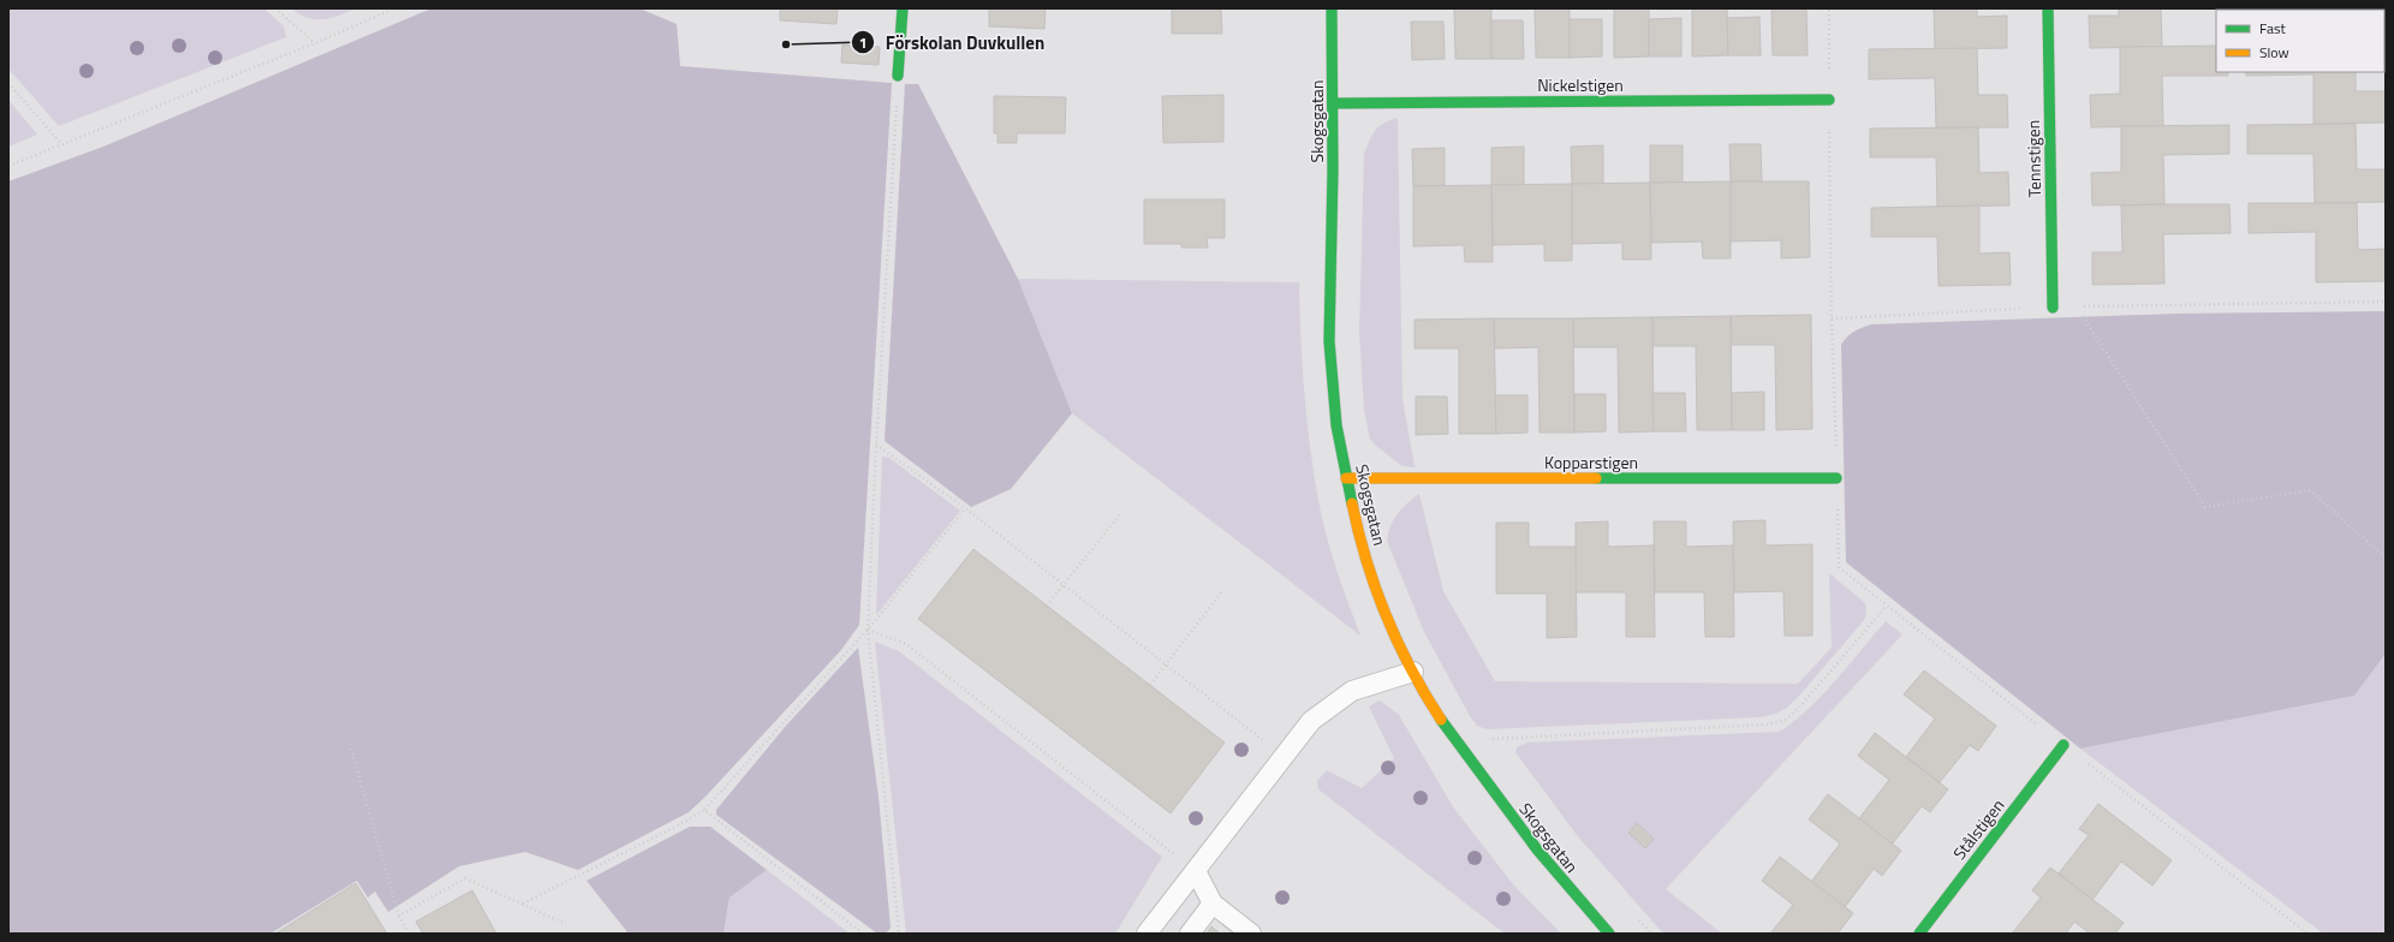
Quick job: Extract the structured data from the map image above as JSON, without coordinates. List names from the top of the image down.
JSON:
{
  "streets": {
    "street": [
      "Nickelstigen",
      "Skogsgatan",
      "Tennstigen",
      "Kopparstigen",
      "Stålstigen"
    ]
  },
  "crossings": [
    ["Nickelstigen", "Skogsgatan"],
    ["Skogsgatan", "Kopparstigen"]
  ],
  "places": ["Förskolan Duvkullen"],
  "legend": ["Fast", "Slow"]
}
